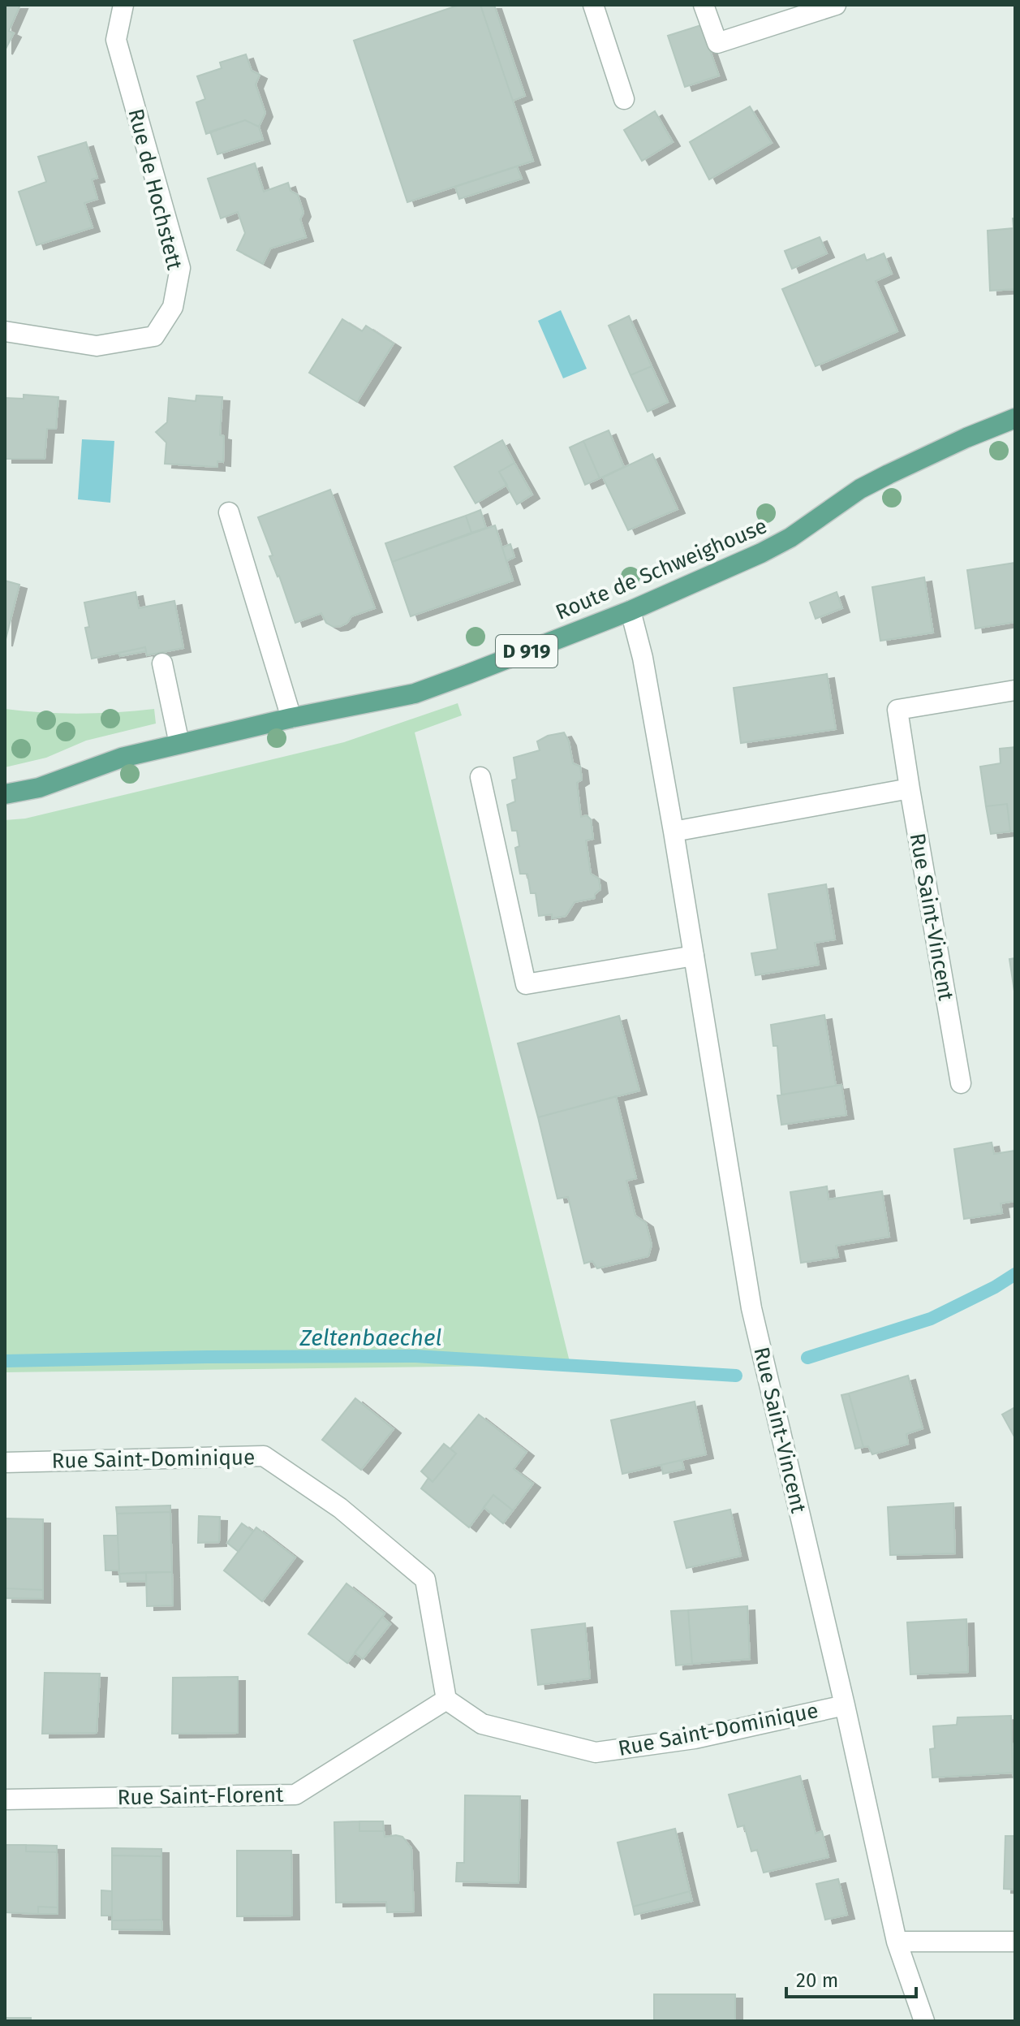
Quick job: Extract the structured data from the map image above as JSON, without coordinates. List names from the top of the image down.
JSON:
{
  "streets": {
    "main road": ["Route de Schweighouse", "D 919"],
    "street": [
      "Rue de Hochstett",
      "Rue Saint-Vincent",
      "Rue Saint-Dominique",
      "Rue Saint-Florent"
    ]
  },
  "crossings": [
    ["Route de Schweighouse", "Rue Saint-Vincent"],
    ["Rue Saint-Vincent", "Rue Saint-Dominique"],
    ["Rue Saint-Dominique", "Rue Saint-Florent"]
  ],
  "water": ["Zeltenbaechel"],
  "scale_bar": "20 m"
}
